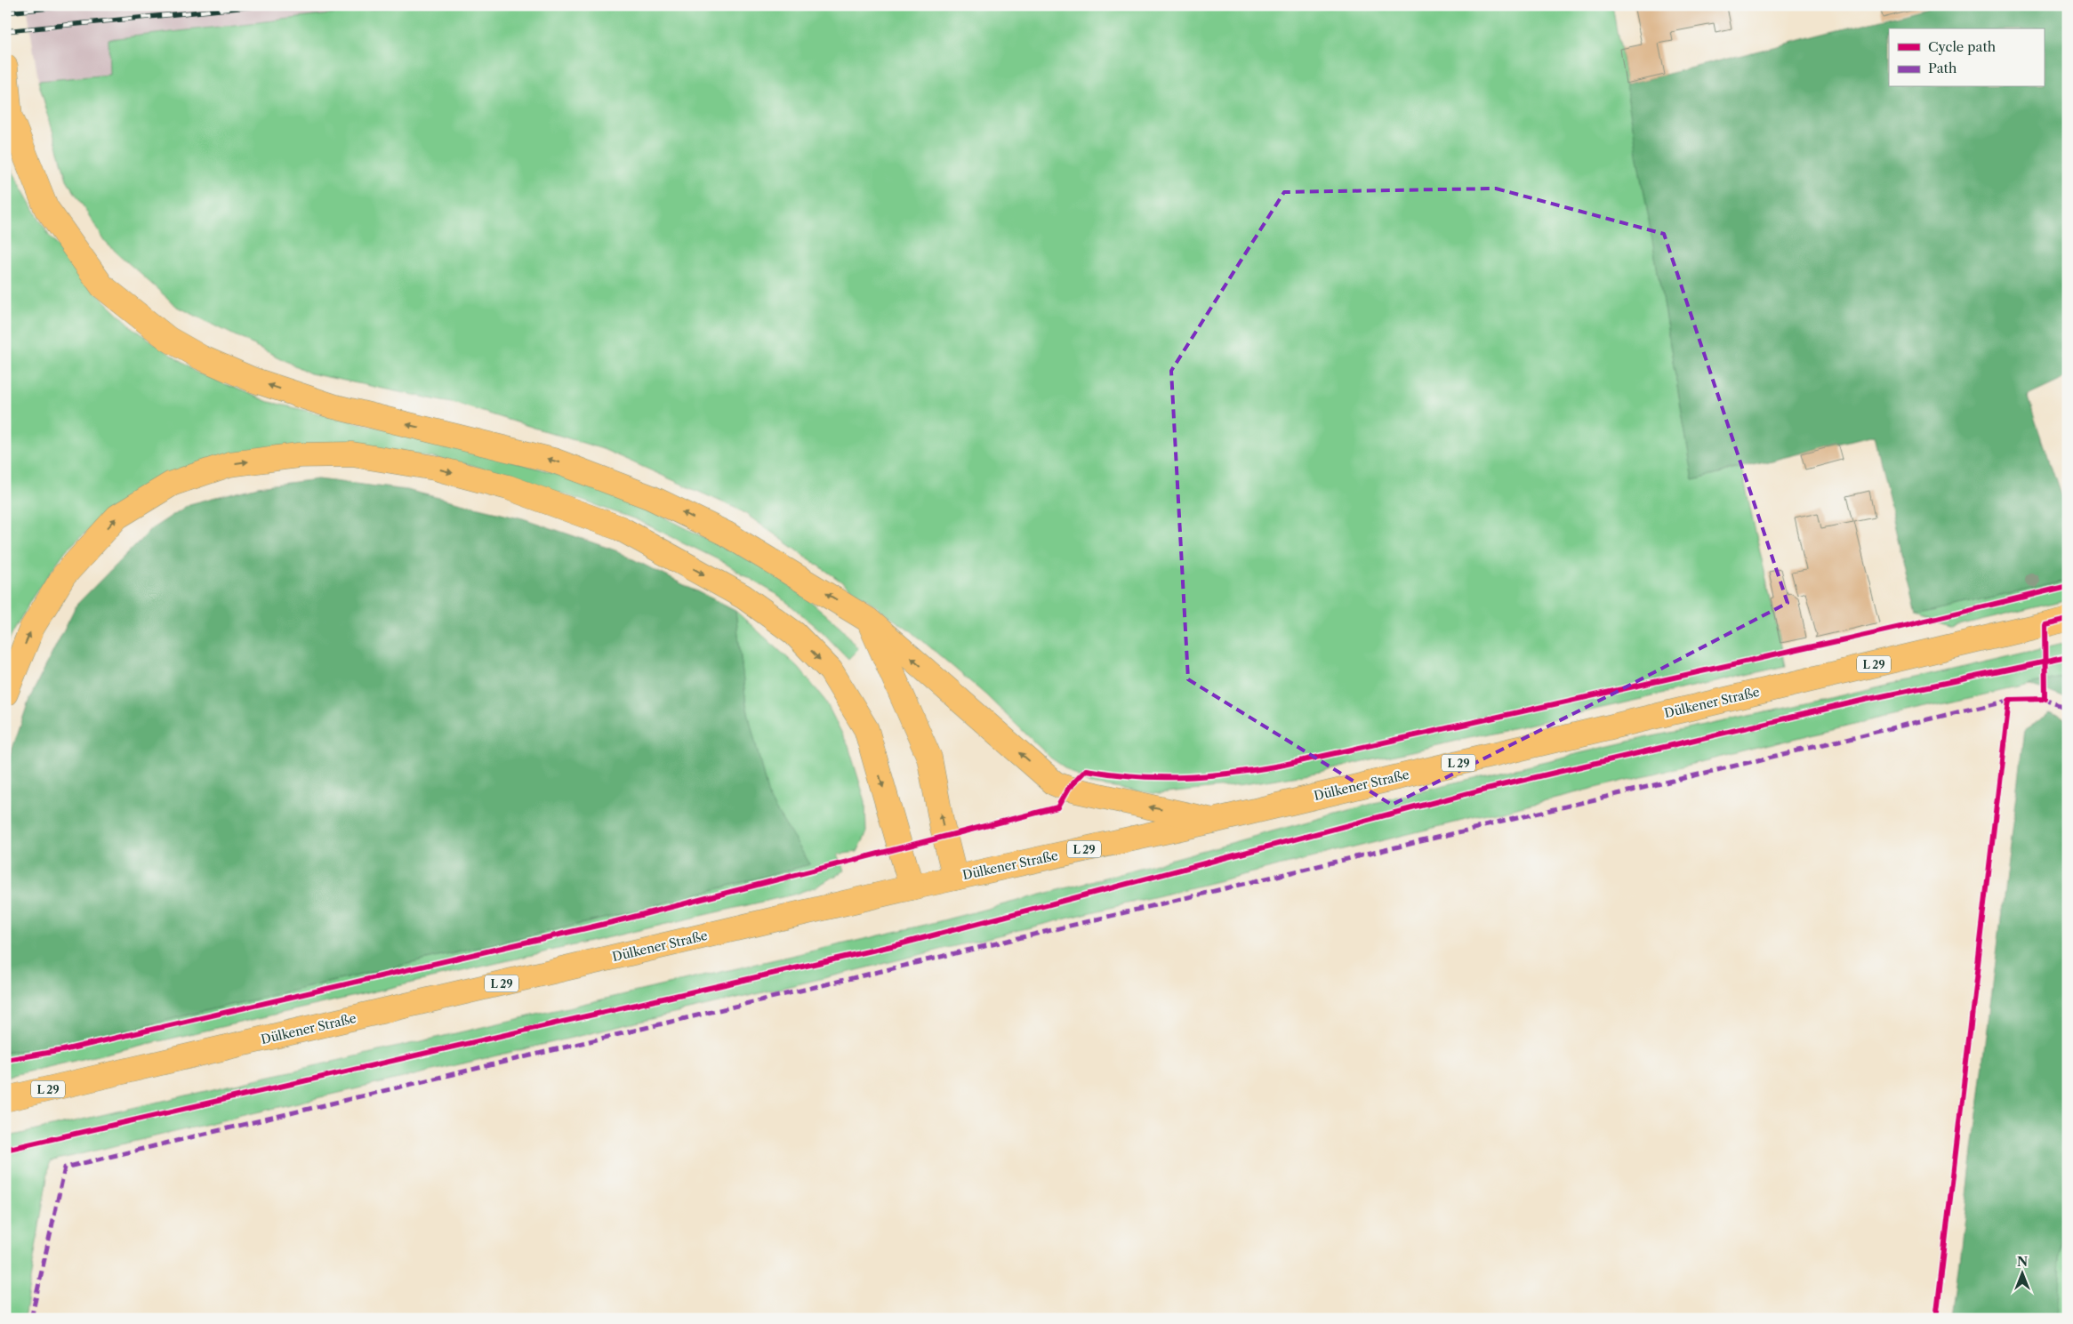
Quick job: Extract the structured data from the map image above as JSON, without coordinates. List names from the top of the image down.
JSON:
{
  "streets": {
    "main road": ["L 29", "Dülkener Straße"]
  },
  "legend": ["Cycle path", "Path"],
  "north": "top"
}
